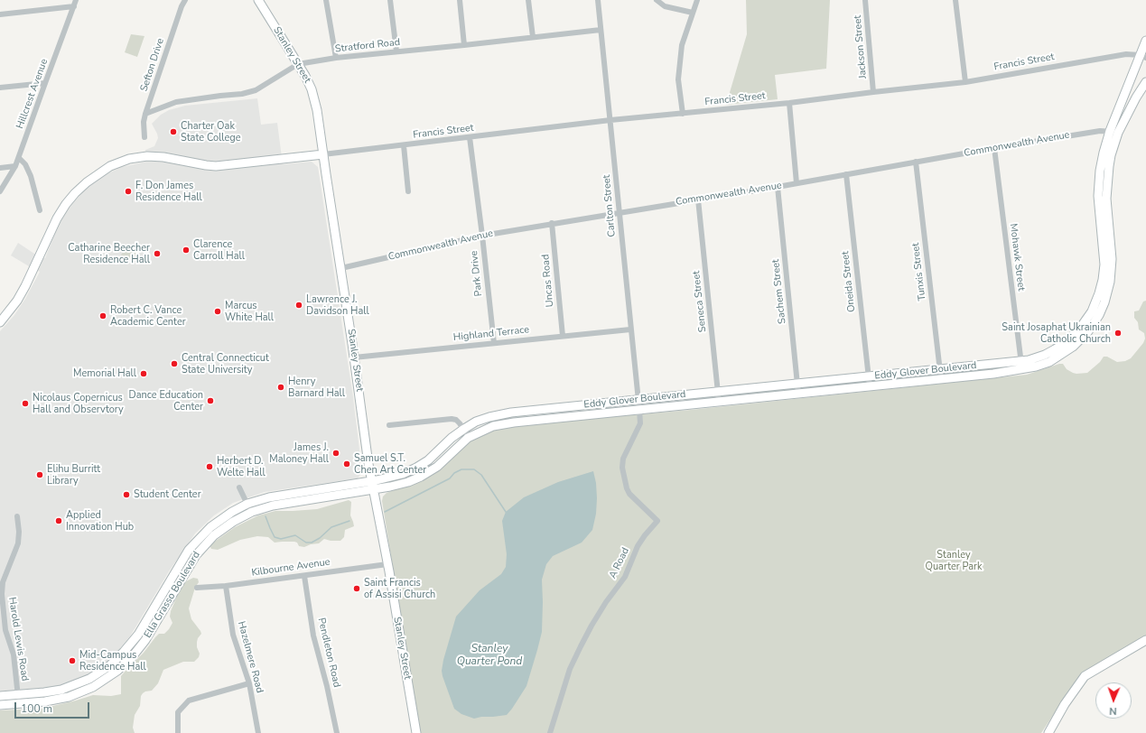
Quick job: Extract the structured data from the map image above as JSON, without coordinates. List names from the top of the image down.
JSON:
{
  "streets": {
    "street": [
      "Stratford Road",
      "Jackson Street",
      "Stanley Street",
      "Francis Street",
      "Sefton Drive",
      "Hillcrest Avenue",
      "Commonwealth Avenue",
      "Carlton Street",
      "Mohawk Street",
      "Tunxis Street",
      "Park Drive",
      "Uncas Road",
      "Oneida Street",
      "Sachem Street",
      "Seneca Street",
      "Highland Terrace",
      "Eddy Glover Boulevard",
      "A Road",
      "Kilbourne Avenue",
      "Ella Grasso Boulevard",
      "Harold Lewis Road",
      "Pendleton Road",
      "Hazelmere Road"
    ]
  },
  "crossings": [
    ["Stratford Road", "Stanley Street"],
    ["Stratford Road", "Sefton Drive"],
    ["Stratford Road", "Carlton Street"],
    ["Jackson Street", "Francis Street"],
    ["Stanley Street", "Francis Street"],
    ["Stanley Street", "Commonwealth Avenue"],
    ["Stanley Street", "Highland Terrace"],
    ["Stanley Street", "Eddy Glover Boulevard"],
    ["Stanley Street", "Kilbourne Avenue"],
    ["Stanley Street", "Ella Grasso Boulevard"],
    ["Francis Street", "Carlton Street"],
    ["Francis Street", "Park Drive"],
    ["Francis Street", "Eddy Glover Boulevard"],
    ["Commonwealth Avenue", "Carlton Street"],
    ["Commonwealth Avenue", "Mohawk Street"],
    ["Commonwealth Avenue", "Tunxis Street"],
    ["Commonwealth Avenue", "Park Drive"],
    ["Commonwealth Avenue", "Uncas Road"],
    ["Commonwealth Avenue", "Oneida Street"],
    ["Commonwealth Avenue", "Sachem Street"],
    ["Commonwealth Avenue", "Seneca Street"],
    ["Commonwealth Avenue", "Eddy Glover Boulevard"],
    ["Carlton Street", "Highland Terrace"],
    ["Carlton Street", "Eddy Glover Boulevard"],
    ["Carlton Street", "A Road"],
    ["Mohawk Street", "Eddy Glover Boulevard"],
    ["Tunxis Street", "Eddy Glover Boulevard"],
    ["Park Drive", "Highland Terrace"],
    ["Uncas Road", "Highland Terrace"],
    ["Oneida Street", "Eddy Glover Boulevard"],
    ["Sachem Street", "Eddy Glover Boulevard"],
    ["Seneca Street", "Eddy Glover Boulevard"],
    ["Eddy Glover Boulevard", "A Road"],
    ["Eddy Glover Boulevard", "Ella Grasso Boulevard"],
    ["Kilbourne Avenue", "Pendleton Road"],
    ["Kilbourne Avenue", "Hazelmere Road"],
    ["Ella Grasso Boulevard", "Harold Lewis Road"]
  ],
  "water": ["Stanley Quarter Pond"],
  "parks": ["Stanley Quarter Park"],
  "places": [
    "Charter Oak State College",
    "F. Don James Residence Hall",
    "Clarence Carroll Hall",
    "Catharine Beecher Residence Hall",
    "Lawrence J. Davidson Hall",
    "Marcus White Hall",
    "Robert C. Vance Academic Center",
    "Saint Josaphat Ukrainian Catholic Church",
    "Central Connecticut State University",
    "Memorial Hall",
    "Henry Barnard Hall",
    "Dance Education Center",
    "Nicolaus Copernicus Hall and Observtory",
    "James J. Maloney Hall",
    "Samuel S.T. Chen Art Center",
    "Herbert D. Welte Hall",
    "Elihu Burritt Library",
    "Student Center",
    "Applied Innovation Hub",
    "Saint Francis of Assisi Church",
    "Mid-Campus Residence Hall"
  ],
  "scale_bar": "100 m",
  "north": "bottom"
}
